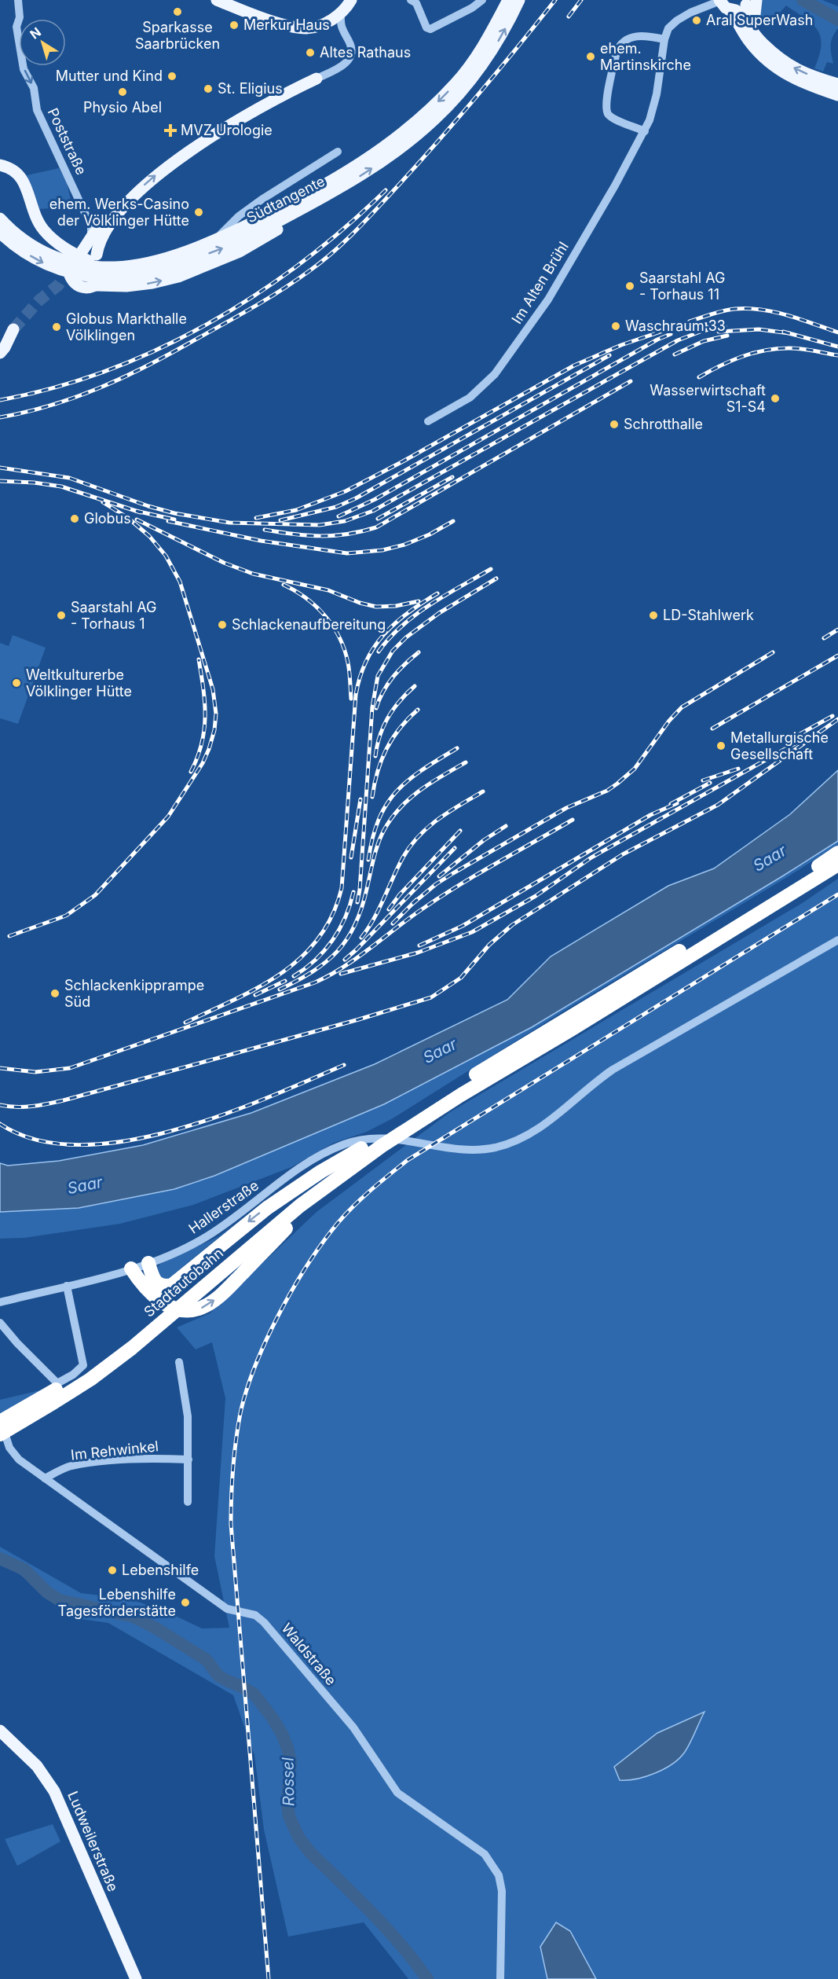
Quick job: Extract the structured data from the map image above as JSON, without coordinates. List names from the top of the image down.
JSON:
{
  "streets": {
    "highway": ["Stadtautobahn"],
    "main road": ["Südtangente", "Ludweilerstraße"],
    "street": [
      "Poststraße",
      "Im Alten Brühl",
      "Hallerstraße",
      "Im Rehwinkel",
      "Waldstraße"
    ]
  },
  "crossings": [
    ["Im Rehwinkel", "Waldstraße"]
  ],
  "one_way": ["Poststraße"],
  "water": ["Saar", "Rossel"],
  "places": {
    "other": [
      "Sparkasse Saarbrücken",
      "Aral SuperWash",
      "Merkur Haus",
      "Altes Rathaus",
      "ehem. Martinskirche",
      "Mutter und Kind",
      "St. Eligius",
      "Physio Abel",
      "ehem. Werks-Casino der Völklinger Hütte",
      "Saarstahl AG - Torhaus 11",
      "Waschraum 33",
      "Globus Markthalle Völklingen",
      "Wasserwirtschaft S1-S4",
      "Schrotthalle",
      "Globus",
      "Saarstahl AG - Torhaus 1",
      "LD-Stahlwerk",
      "Schlackenaufbereitung",
      "Weltkulturerbe Völklinger Hütte",
      "Metallurgische Gesellschaft",
      "Schlackenkipprampe Süd",
      "Lebenshilfe",
      "Lebenshilfe Tagesförderstätte"
    ],
    "health": ["MVZ Urologie"]
  },
  "north": "top left"
}
